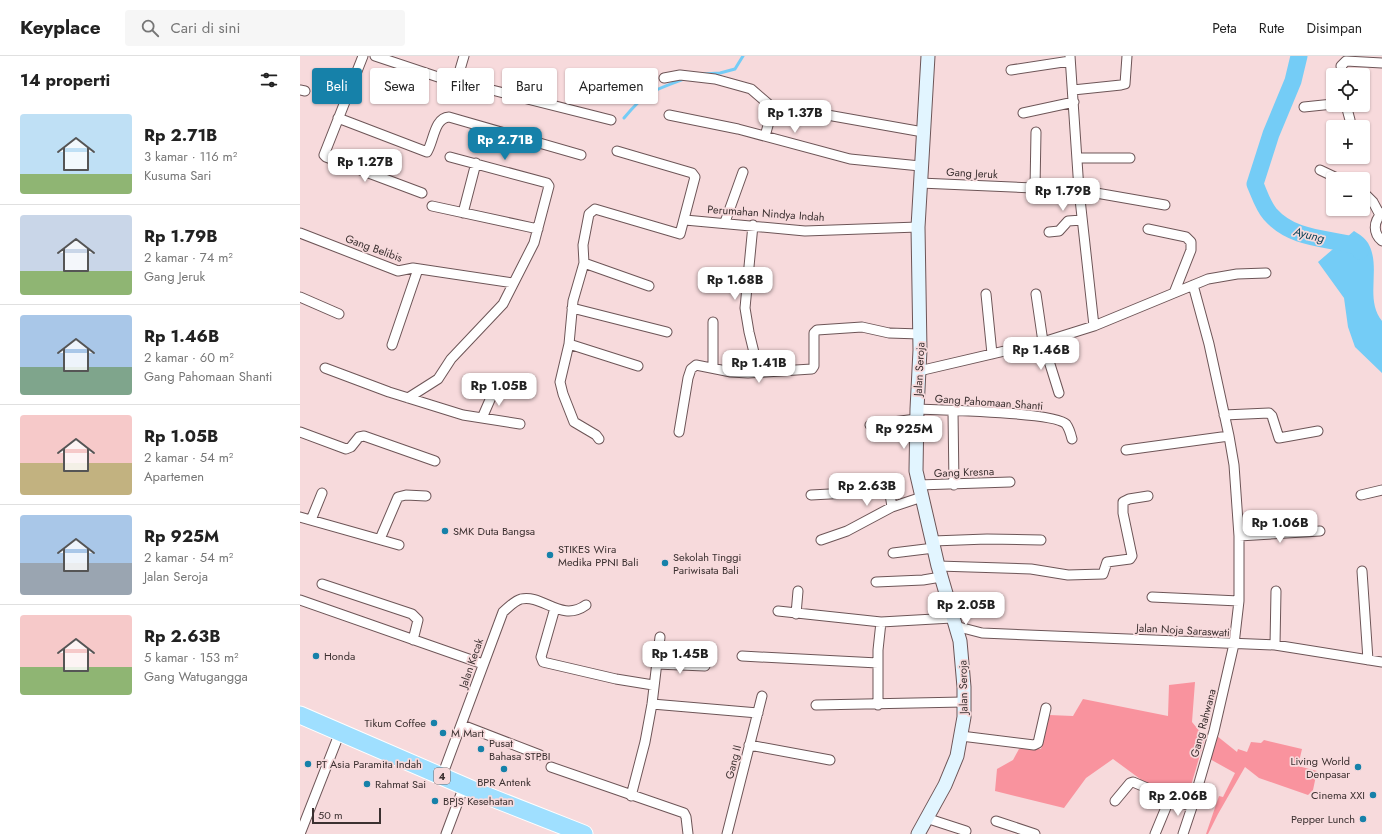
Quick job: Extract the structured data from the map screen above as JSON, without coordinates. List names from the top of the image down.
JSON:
{
  "streets": {
    "highway": ["4"],
    "street": [
      "Gang Jeruk",
      "Perumahan Nindya Indah",
      "Gang Belibis",
      "Jalan Seroja",
      "Gang Pahomaan Shanti",
      "Gang Kresna",
      "Jalan Noja Saraswati",
      "Jalan Kecak",
      "Gang Rahwana",
      "Gang II"
    ]
  },
  "crossings": [
    ["Gang Jeruk", "Jalan Seroja"],
    ["Perumahan Nindya Indah", "Jalan Seroja"],
    ["Jalan Seroja", "Gang Pahomaan Shanti"],
    ["Jalan Seroja", "Gang Kresna"],
    ["Jalan Seroja", "Jalan Noja Saraswati"],
    ["Jalan Noja Saraswati", "Gang Rahwana"],
    ["Jalan Kecak", "4"]
  ],
  "water": ["Ayung"],
  "places": [
    "SMK Duta Bangsa",
    "STIKES Wira Medika PPNI Bali",
    "Sekolah Tinggi Pariwisata Bali",
    "Honda",
    "Tikum Coffee",
    "M Mart",
    "Pusat Bahasa STPBI",
    "PT Asia Paramita Indah",
    "Living World Denpasar",
    "BPR Antenk",
    "Rahmat Sai",
    "Cinema XXI",
    "BPJS Kesehatan",
    "Pepper Lunch"
  ],
  "scale_bar": "50 m",
  "page": {
    "header": "Keyplace",
    "search": "Cari di sini",
    "nav": ["Peta", "Rute", "Disimpan"],
    "heading": "14 properti",
    "map_buttons": ["+", "−"],
    "chip": [
      "Beli",
      "Sewa",
      "Filter",
      "Baru",
      "Apartemen"
    ],
    "price": [
      "Rp 1.37B",
      "Rp 2.71B",
      "Rp 1.27B",
      "Rp 1.79B",
      "Rp 1.68B",
      "Rp 1.46B",
      "Rp 1.41B",
      "Rp 1.05B",
      "Rp 925M",
      "Rp 2.63B",
      "Rp 1.06B",
      "Rp 2.05B",
      "Rp 1.45B",
      "Rp 2.06B"
    ],
    "list": [
      {
        "name": "Rp 2.71B",
        "note": "3 kamar · 116 m² · Kusuma Sari"
      },
      {
        "name": "Rp 1.79B",
        "note": "2 kamar · 74 m² · Gang Jeruk"
      },
      {
        "name": "Rp 1.46B",
        "note": "2 kamar · 60 m² · Gang Pahomaan Shanti"
      },
      {
        "name": "Rp 1.05B",
        "note": "2 kamar · 54 m² · Apartemen"
      },
      {
        "name": "Rp 925M",
        "note": "2 kamar · 54 m² · Jalan Seroja"
      },
      {
        "name": "Rp 2.63B",
        "note": "5 kamar · 153 m² · Gang Watugangga"
      }
    ],
    "scale": "50 m"
  }
}
